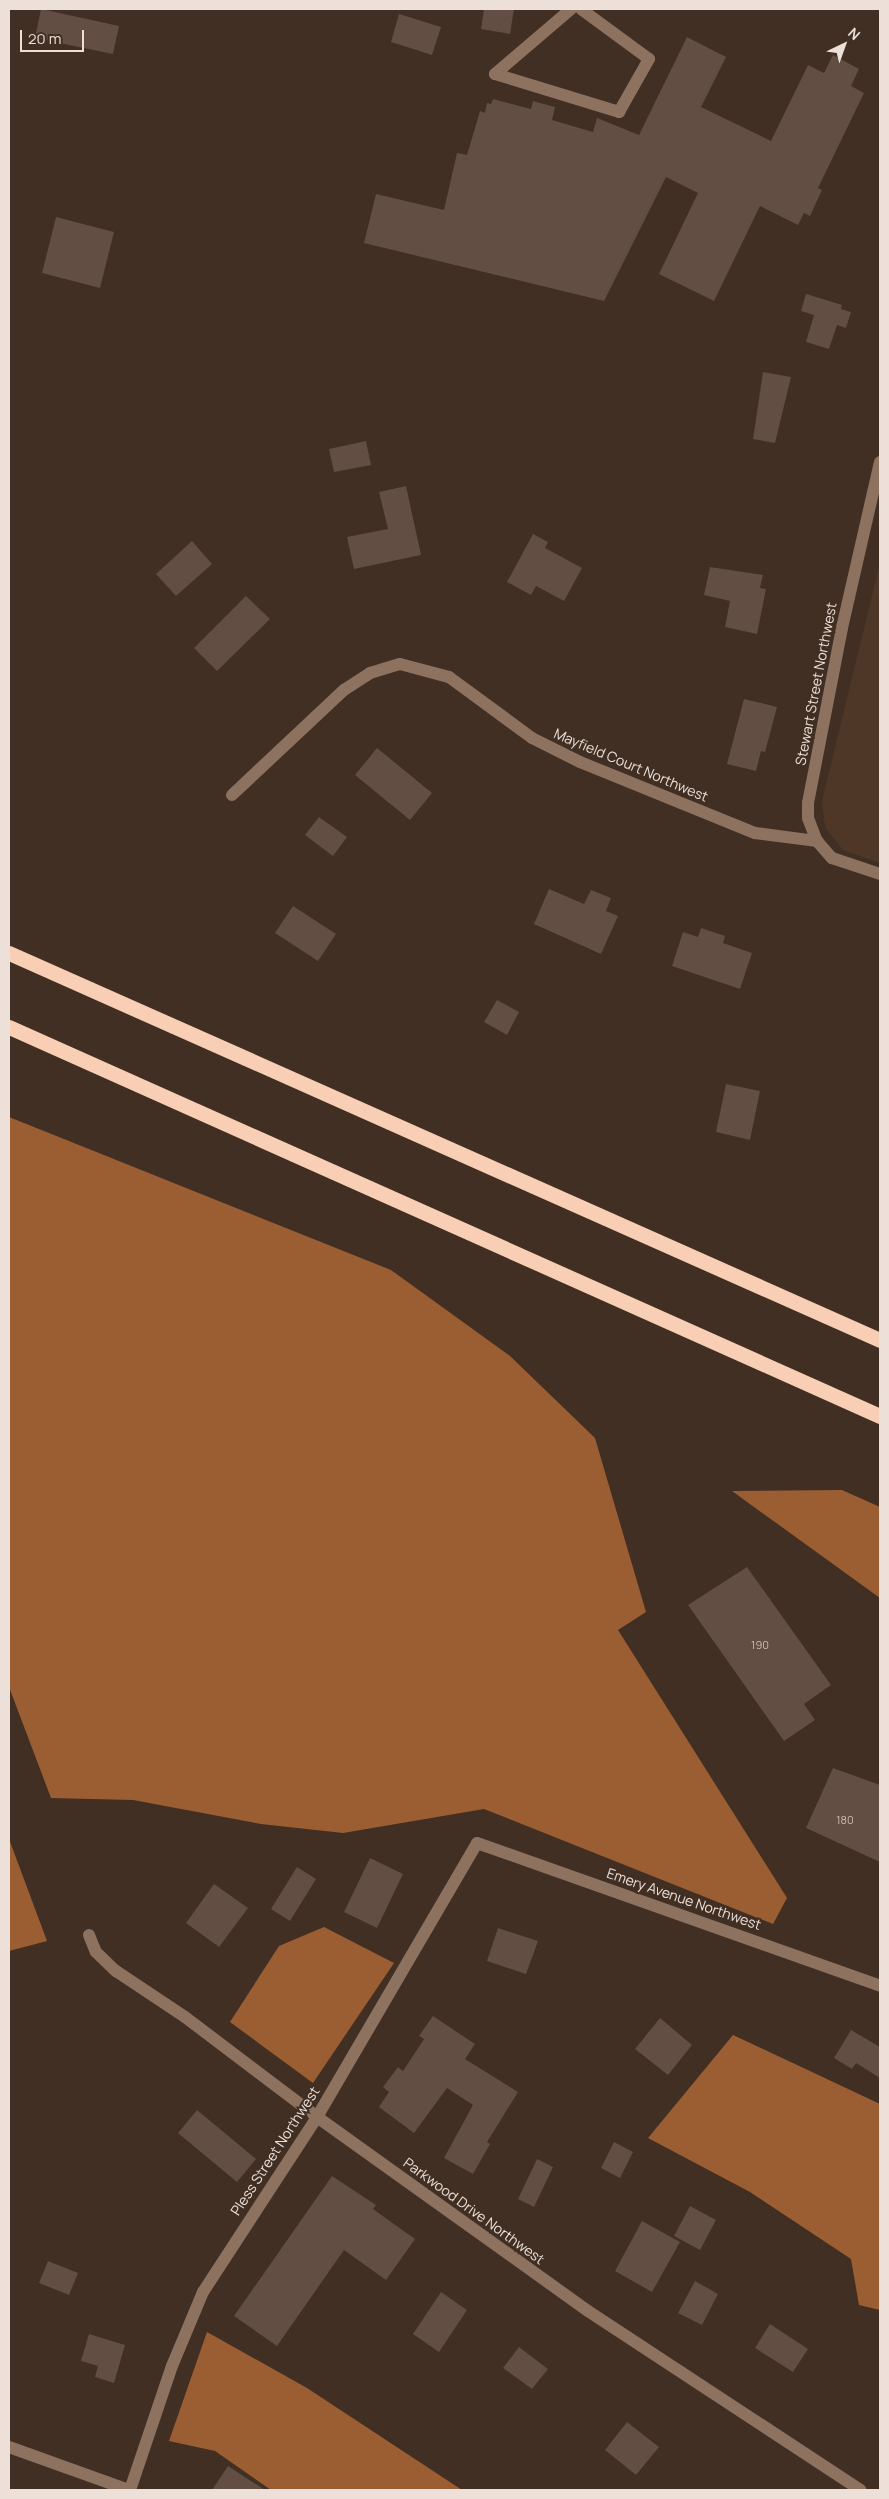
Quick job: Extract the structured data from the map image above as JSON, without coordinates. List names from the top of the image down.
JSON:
{
  "streets": {
    "street": [
      "Stewart Street Northwest",
      "Mayfield Court Northwest",
      "Emery Avenue Northwest",
      "Pless Street Northwest",
      "Parkwood Drive Northwest"
    ]
  },
  "crossings": [
    ["Stewart Street Northwest", "Mayfield Court Northwest"],
    ["Emery Avenue Northwest", "Pless Street Northwest"],
    ["Pless Street Northwest", "Parkwood Drive Northwest"]
  ],
  "house_numbers": ["190", "180"],
  "scale_bar": "20 m",
  "north": "top right"
}
